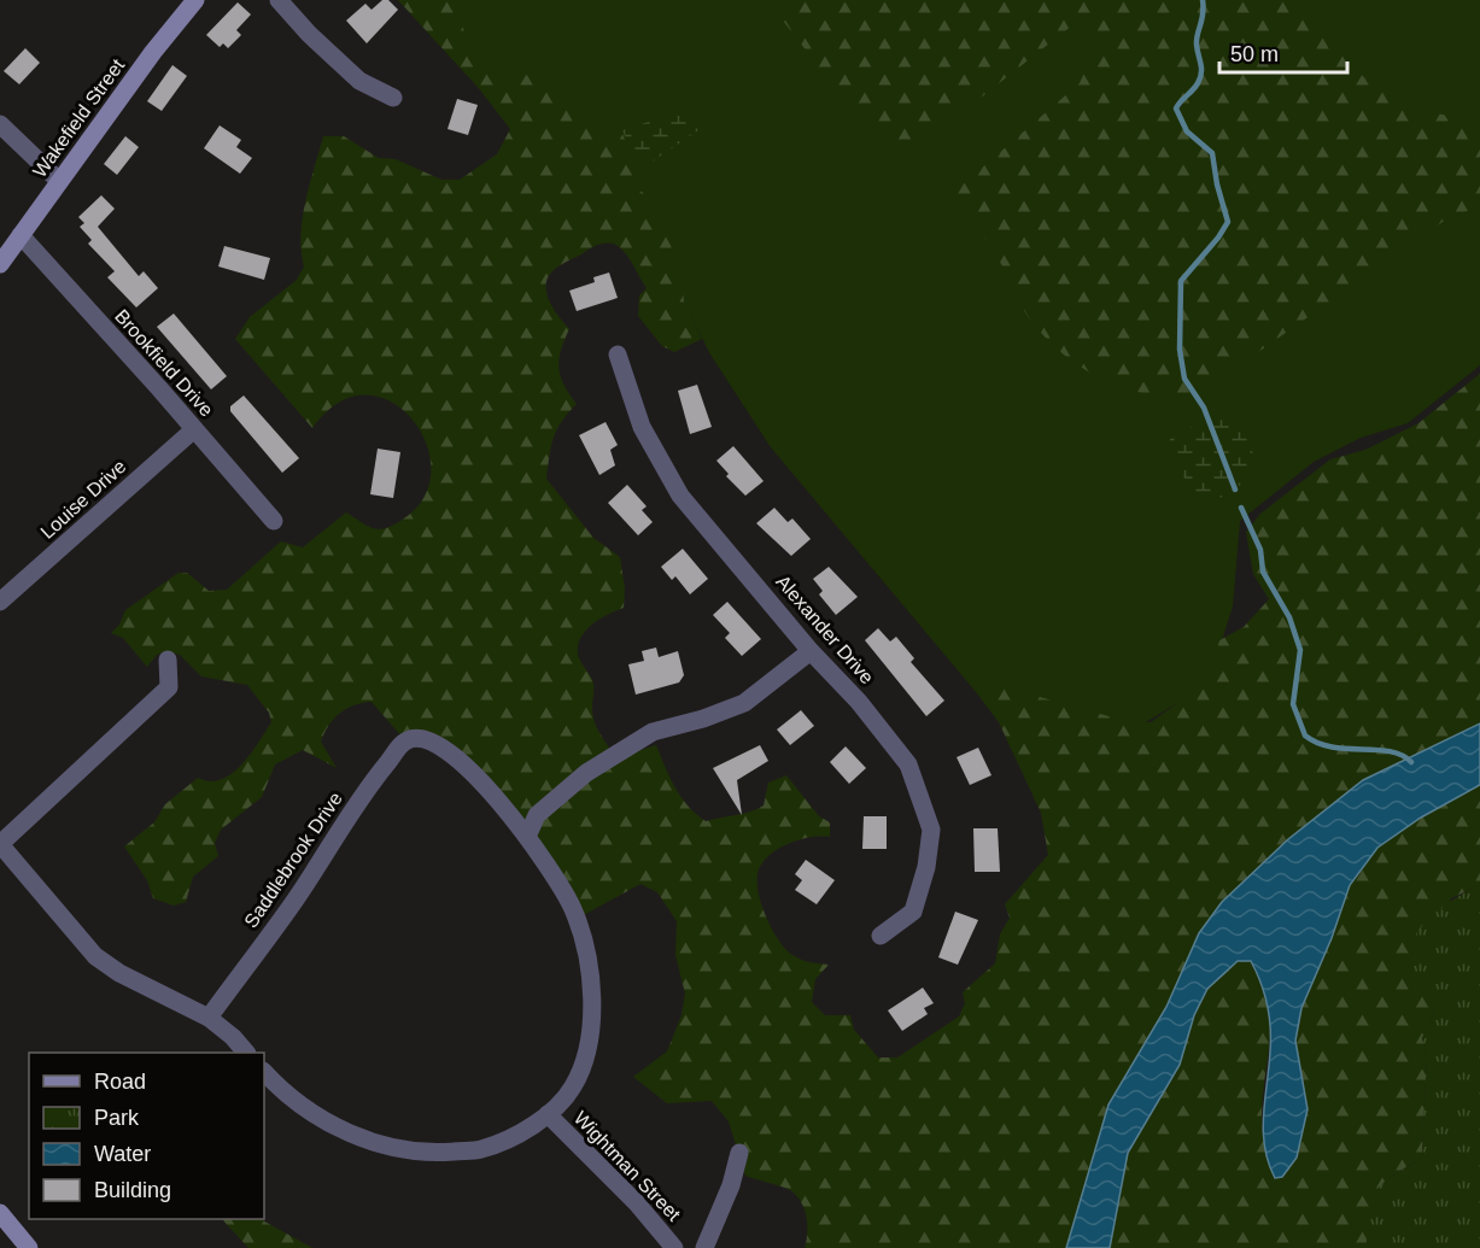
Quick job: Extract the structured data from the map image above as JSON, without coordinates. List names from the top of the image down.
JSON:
{
  "streets": {
    "street": [
      "Wakefield Street",
      "Brookfield Drive",
      "Louise Drive",
      "Alexander Drive",
      "Saddlebrook Drive",
      "Wightman Street"
    ]
  },
  "crossings": [
    ["Wakefield Street", "Brookfield Drive"],
    ["Brookfield Drive", "Louise Drive"]
  ],
  "legend": [
    "Road",
    "Park",
    "Water",
    "Building"
  ],
  "scale_bar": "50 m"
}
